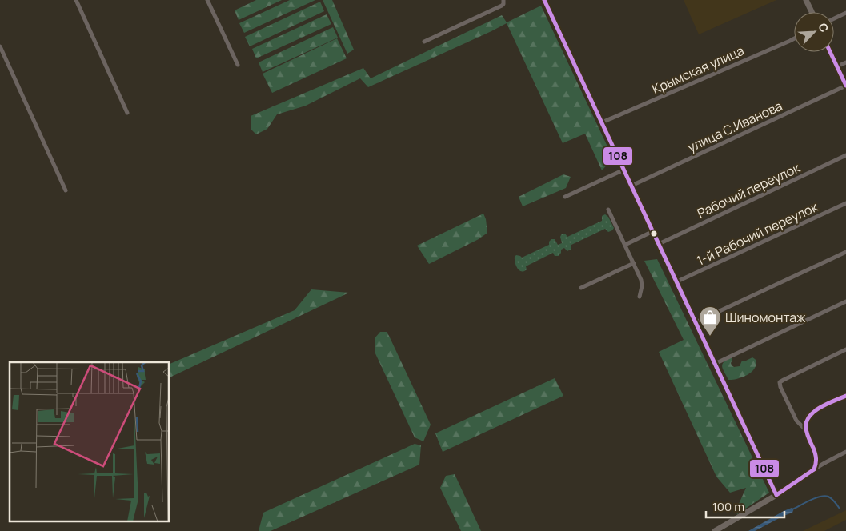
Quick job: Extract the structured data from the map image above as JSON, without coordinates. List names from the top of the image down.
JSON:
{
  "streets": {
    "street": [
      "Крымская улица",
      "улица С.Иванова",
      "Рабочий переулок",
      "1-й Рабочий переулок"
    ]
  },
  "places": {
    "shop": ["Шиномонтаж"]
  },
  "lines": ["transit line 108"],
  "scale_bar": "100 m",
  "north": "top right"
}
